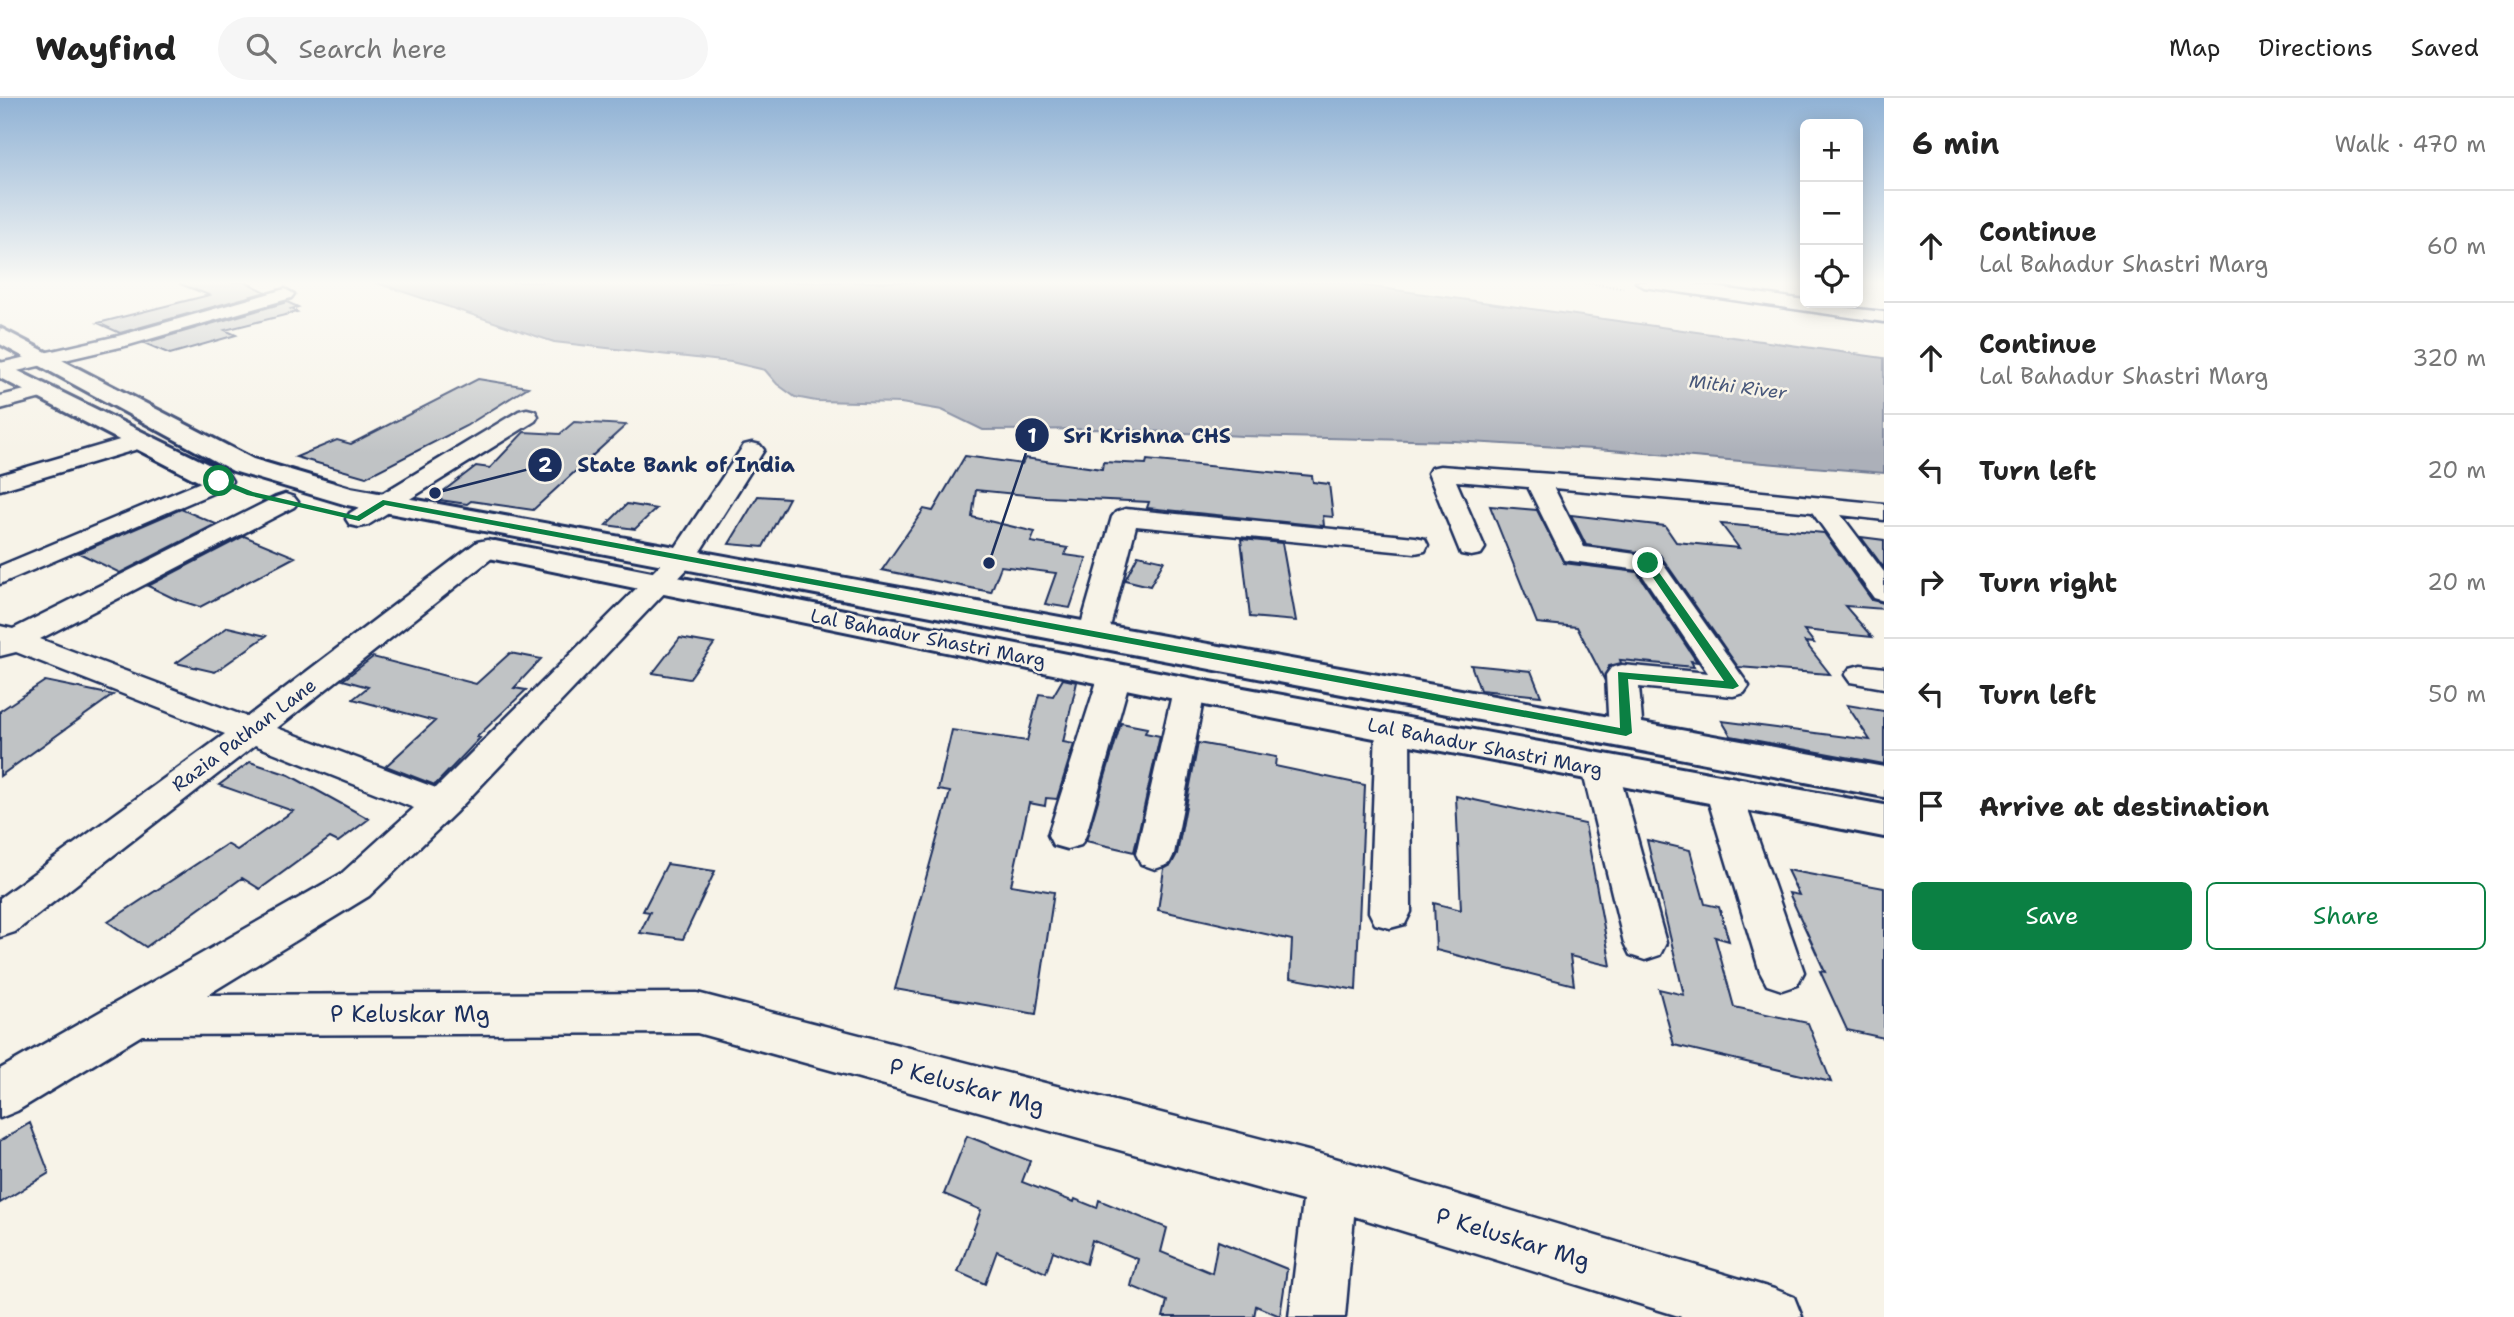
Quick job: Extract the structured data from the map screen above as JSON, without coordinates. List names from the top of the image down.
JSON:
{
  "streets": {
    "main road": ["Lal Bahadur Shastri Marg"],
    "street": ["Razia Pathan Lane", "P Keluskar Mg"]
  },
  "crossings": [
    ["Lal Bahadur Shastri Marg", "Razia Pathan Lane"]
  ],
  "water": ["Mithi River"],
  "places": ["State Bank of India", "Sri Krishna CHS"],
  "page": {
    "header": "Wayfind",
    "search": "Search here",
    "nav": ["Map", "Directions", "Saved"],
    "heading": ["6 min", "Walk · 470 m"],
    "map_buttons": ["+", "−"],
    "list": [
      ["Continue", "Lal Bahadur Shastri Marg", "60 m"],
      ["Continue", "Lal Bahadur Shastri Marg", "320 m"],
      ["Turn left", "20 m"],
      ["Turn right", "20 m"],
      ["Turn left", "50 m"],
      "Arrive at destination"
    ],
    "buttons": ["Save", "Share"]
  }
}
